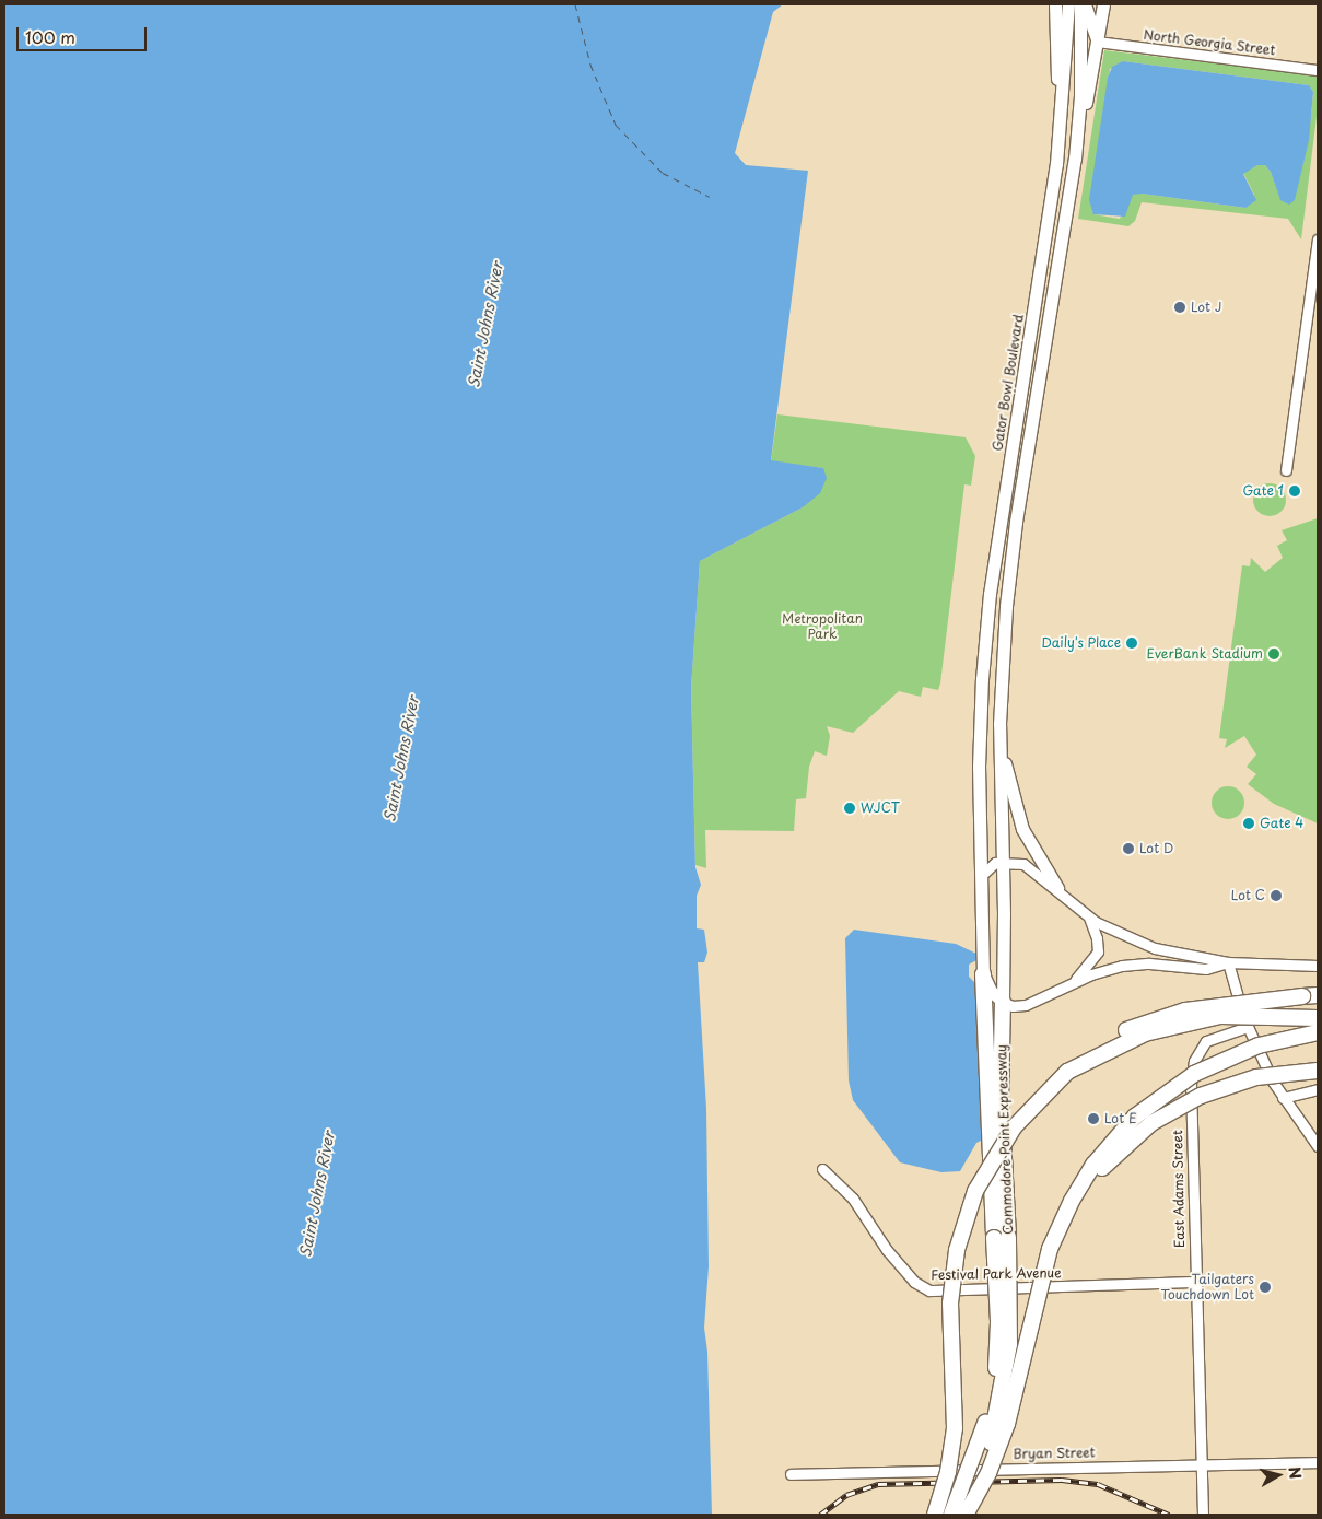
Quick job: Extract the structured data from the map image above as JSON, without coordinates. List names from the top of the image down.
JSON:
{
  "streets": {
    "highway": ["Commodore Point Expressway"],
    "main road": ["Gator Bowl Boulevard"],
    "street": [
      "North Georgia Street",
      "East Adams Street",
      "Festival Park Avenue",
      "Bryan Street"
    ]
  },
  "crossings": [
    ["Gator Bowl Boulevard", "Commodore Point Expressway"],
    ["East Adams Street", "Festival Park Avenue"],
    ["East Adams Street", "Bryan Street"]
  ],
  "water": ["Saint Johns River"],
  "parks": ["Metropolitan Park"],
  "places": [
    "Lot J",
    "Gate 1",
    "Daily's Place",
    "EverBank Stadium",
    "WJCT",
    "Gate 4",
    "Lot D",
    "Lot C",
    "Lot E",
    "Tailgaters Touchdown Lot"
  ],
  "scale_bar": "100 m",
  "north": "right"
}
